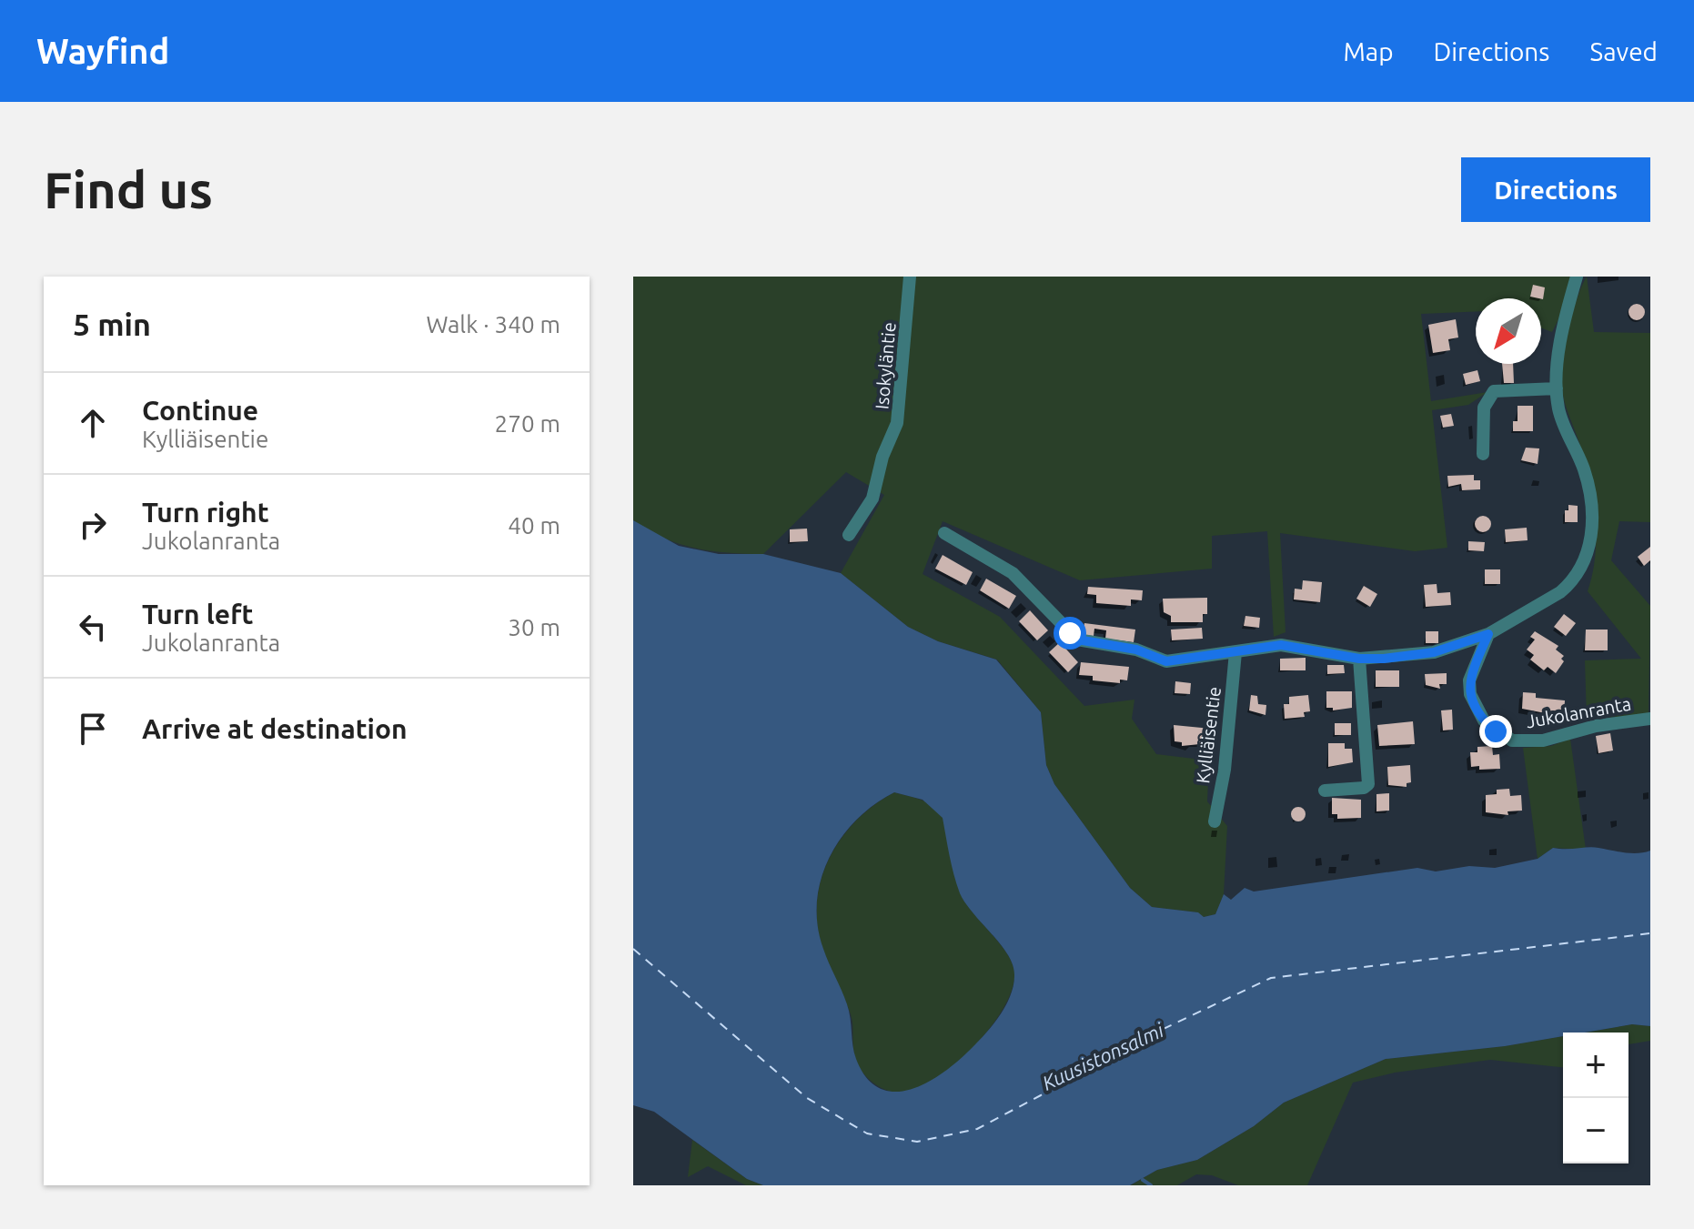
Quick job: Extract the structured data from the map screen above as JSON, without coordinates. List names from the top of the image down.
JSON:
{
  "streets": {
    "street": ["Isokyläntie", "Jukolanranta", "Kylliäisentie"]
  },
  "water": ["Kuusistonsalmi"],
  "north": "bottom left",
  "page": {
    "header": "Wayfind",
    "nav": ["Map", "Directions", "Saved"],
    "buttons": "Directions",
    "title": "Find us",
    "heading": ["5 min", "Walk · 340 m"],
    "list": [
      ["Continue", "Kylliäisentie", "270 m"],
      ["Turn right", "Jukolanranta", "40 m"],
      ["Turn left", "Jukolanranta", "30 m"],
      "Arrive at destination"
    ],
    "map_buttons": ["+", "−"]
  }
}
